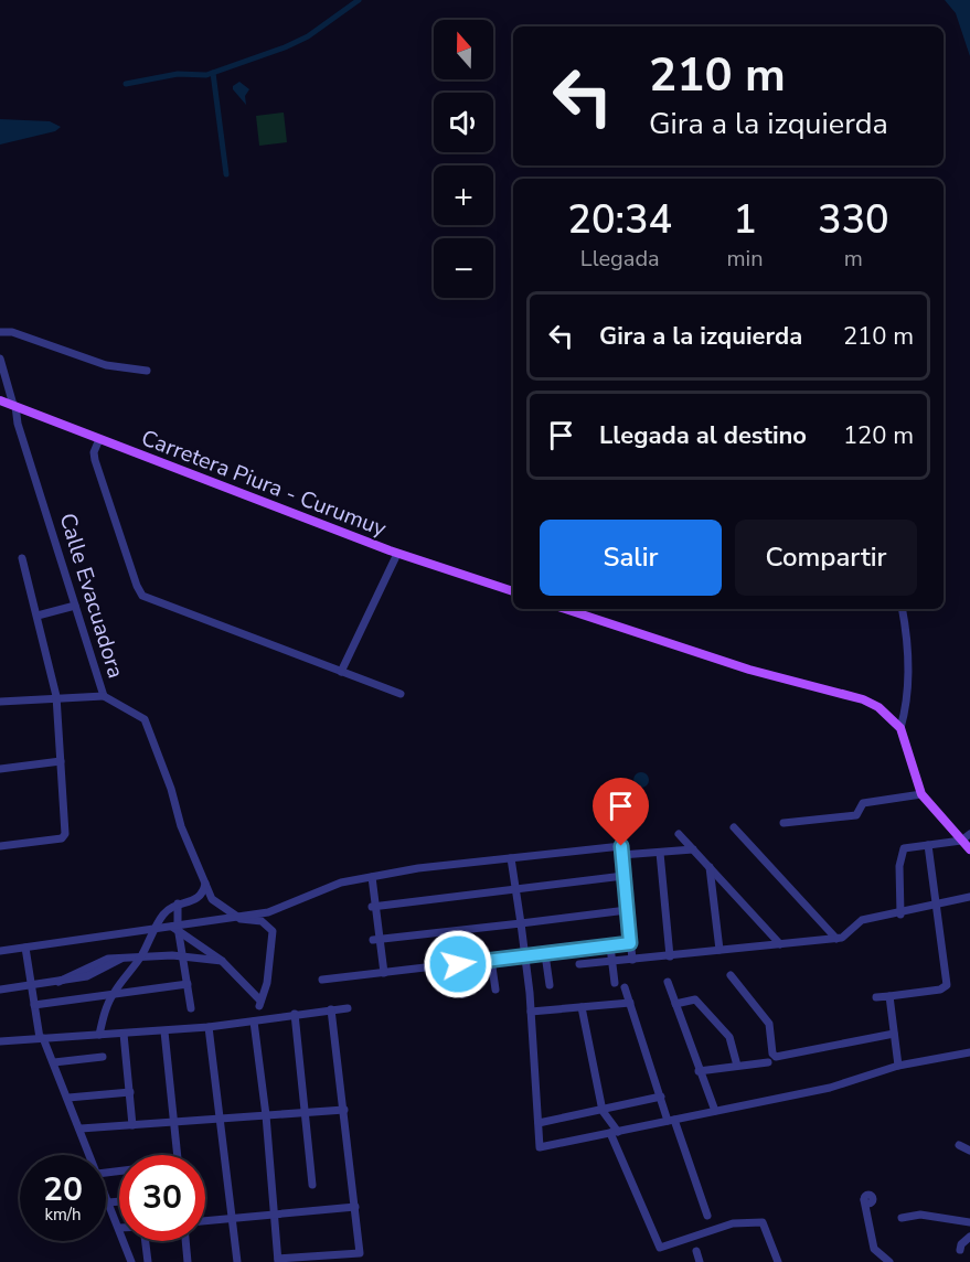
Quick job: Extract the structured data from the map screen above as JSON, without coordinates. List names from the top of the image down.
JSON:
{
  "streets": {
    "main road": ["Carretera Piura - Curumuy"],
    "street": ["Calle Evacuadora"]
  },
  "crossings": [
    ["Carretera Piura - Curumuy", "Calle Evacuadora"]
  ],
  "north": "top",
  "page": {
    "map_buttons": ["+", "−"],
    "turn": ["210 m", "Gira a la izquierda"],
    "eta": [
      "20:34",
      "Llegada",
      "1",
      "min",
      "330",
      "m"
    ],
    "list": [
      {
        "name": "Gira a la izquierda",
        "value": "210 m"
      },
      {
        "name": "Llegada al destino",
        "value": "120 m"
      }
    ],
    "buttons": ["Salir", "Compartir"],
    "speed": "20 km/h",
    "limit": "30"
  }
}
